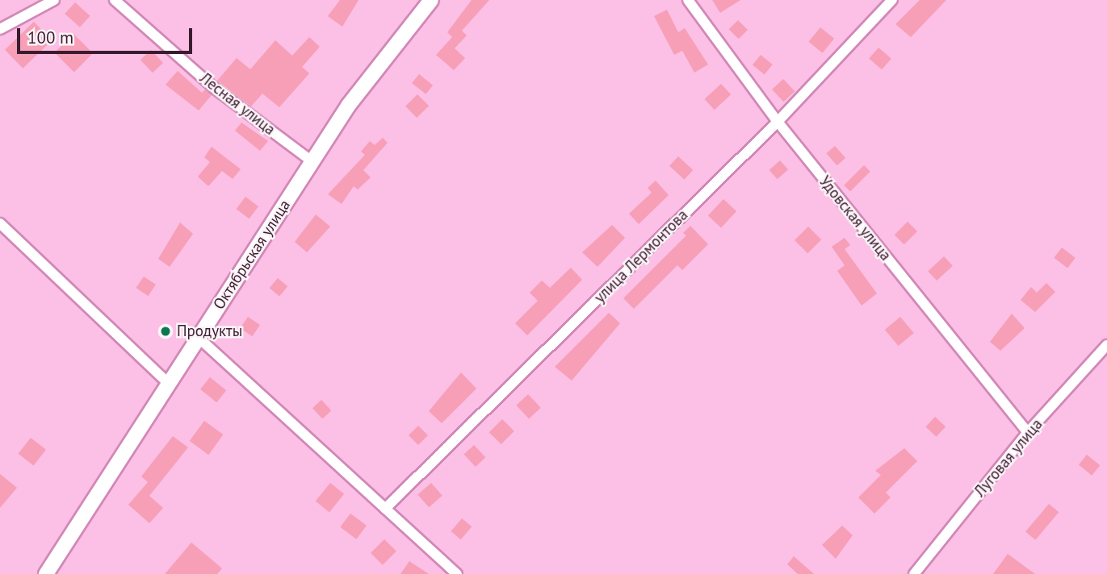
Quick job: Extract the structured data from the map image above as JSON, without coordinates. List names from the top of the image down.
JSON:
{
  "streets": {
    "street": [
      "Лесная улица",
      "Удовская улица",
      "Октябрьская улица",
      "улица Лермонтова",
      "Луговая улица"
    ]
  },
  "crossings": [
    ["Лесная улица", "Октябрьская улица"],
    ["Удовская улица", "улица Лермонтова"],
    ["Удовская улица", "Луговая улица"]
  ],
  "places": ["Продукты"],
  "scale_bar": "100 m"
}
